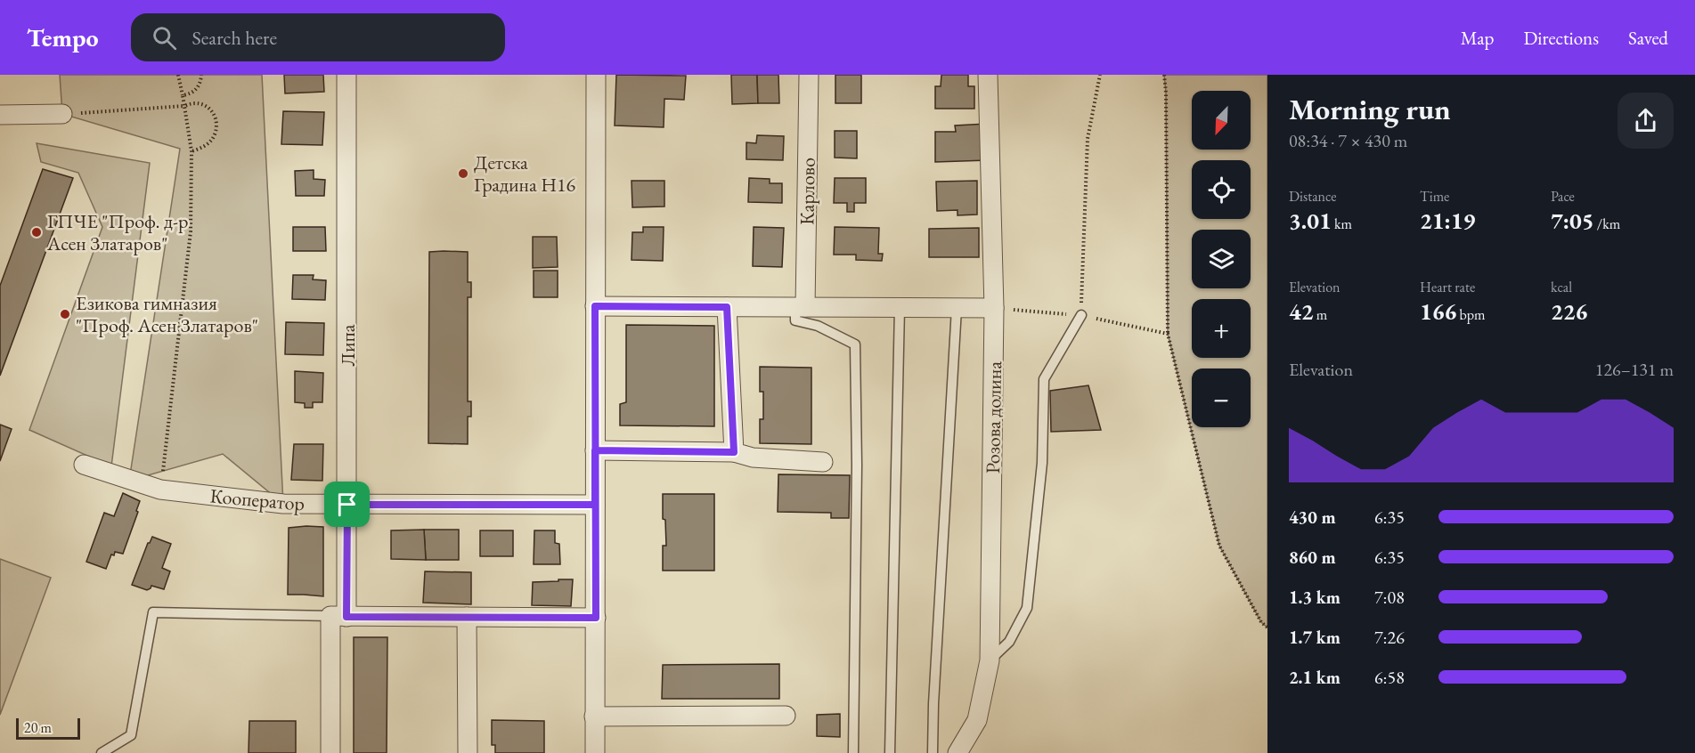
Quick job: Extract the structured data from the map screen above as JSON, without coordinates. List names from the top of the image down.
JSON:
{
  "streets": {
    "street": [
      "Карлово",
      "Липа",
      "Розова долина",
      "Кооператор"
    ]
  },
  "crossings": [
    ["Липа", "Кооператор"]
  ],
  "places": ["Детска Градина Н16", "ГПЧЕ \"Проф. д-р Асен Златаров\"", "Езикова гимназия \"Проф. Асен Златаров\""],
  "scale_bar": "20 m",
  "north": "bottom left",
  "page": {
    "header": "Tempo",
    "search": "Search here",
    "nav": ["Map", "Directions", "Saved"],
    "heading": ["Morning run", "08:34 · 7 × 430 m"],
    "map_buttons": ["+", "−"],
    "stats": [
      ["Distance", "3.01 km"],
      ["Time", "21:19"],
      ["Pace", "7:05 /km"],
      ["Elevation", "42 m"],
      ["Heart rate", "166 bpm"],
      ["kcal", "226"]
    ],
    "chart": ["Elevation", "126–131 m"],
    "list": [
      {
        "name": "430 m",
        "note": "6:35"
      },
      {
        "name": "860 m",
        "note": "6:35"
      },
      {
        "name": "1.3 km",
        "note": "7:08"
      },
      {
        "name": "1.7 km",
        "note": "7:26"
      },
      {
        "name": "2.1 km",
        "note": "6:58"
      }
    ],
    "scale": "20 m"
  }
}
